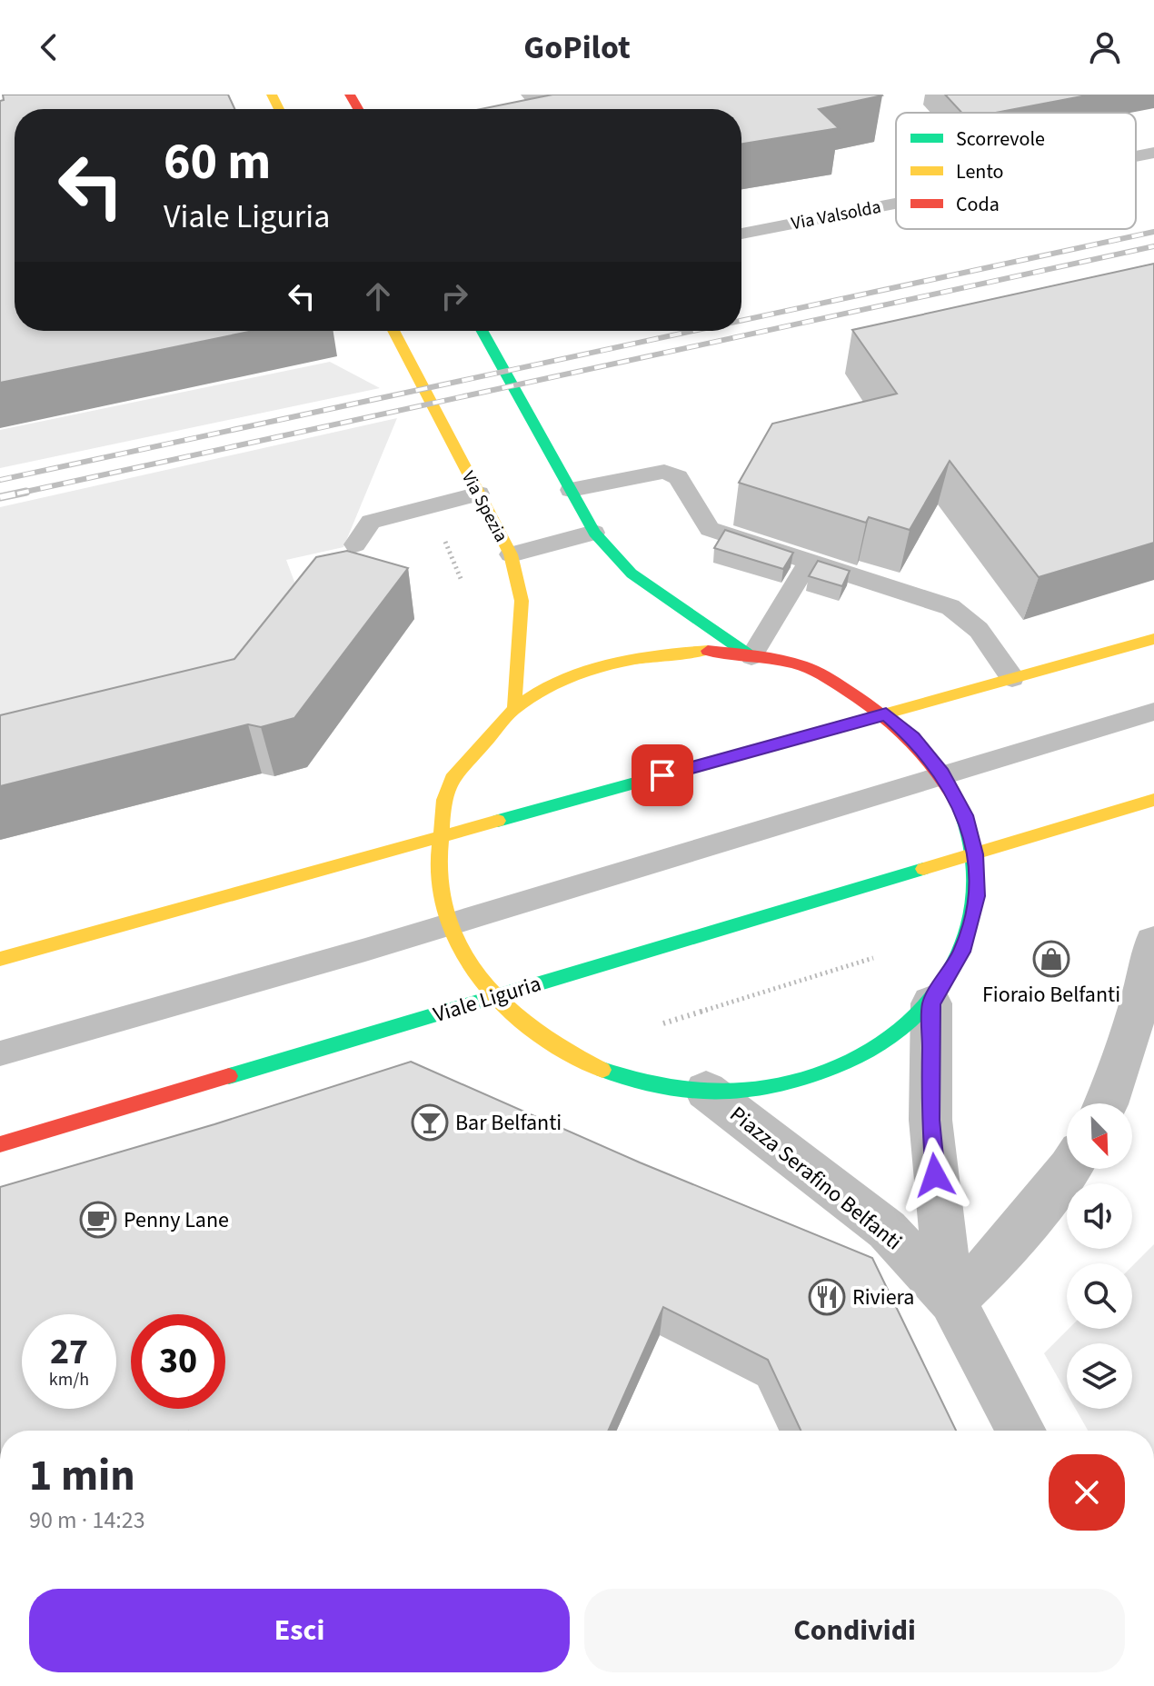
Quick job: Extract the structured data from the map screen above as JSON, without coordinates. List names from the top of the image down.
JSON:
{
  "streets": {
    "main road": ["Via Spezia", "Viale Liguria", "Piazza Serafino Belfanti"],
    "lane": ["Via Valsolda"]
  },
  "crossings": [
    ["Via Spezia", "Piazza Serafino Belfanti"],
    ["Viale Liguria", "Piazza Serafino Belfanti"]
  ],
  "places": {
    "shop": ["Fioraio Belfanti"],
    "bar": ["Bar Belfanti"],
    "cafe": ["Penny Lane"],
    "restaurant": ["Riviera"]
  },
  "legend": ["Scorrevole", "Lento", "Coda"],
  "north": "bottom right",
  "page": {
    "header": "GoPilot",
    "turn": ["60 m", "Viale Liguria"],
    "speed": "27 km/h",
    "limit": "30",
    "heading": ["1 min", "90 m · 14:23"],
    "buttons": ["Esci", "Condividi"]
  }
}
